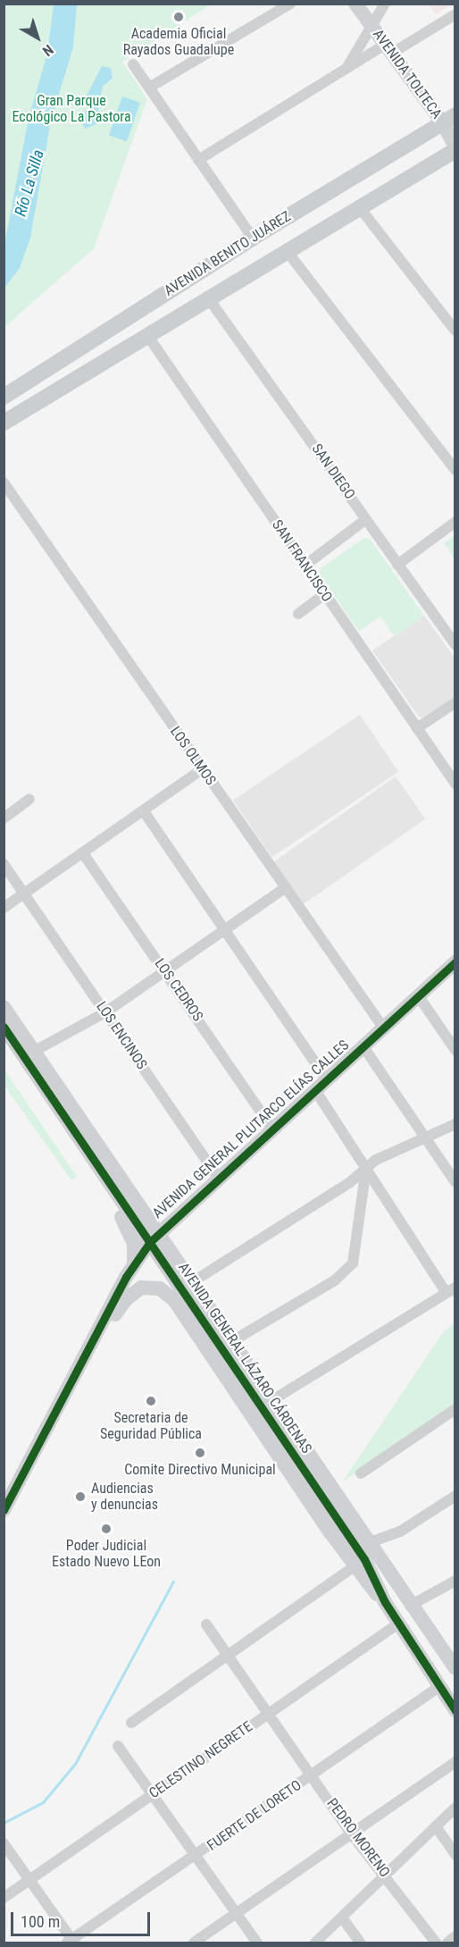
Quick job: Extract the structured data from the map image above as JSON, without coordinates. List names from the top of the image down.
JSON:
{
  "streets": {
    "main road": ["AVENIDA BENITO JUÁREZ"],
    "street": [
      "AVENIDA TOLTECA",
      "SAN DIEGO",
      "SAN FRANCISCO",
      "LOS OLMOS",
      "LOS CEDROS",
      "LOS ENCINOS",
      "AVENIDA GENERAL PLUTARCO ELÍAS CALLES",
      "AVENIDA GENERAL LÁZARO CÁRDENAS",
      "CELESTINO NEGRETE",
      "FUERTE DE LORETO",
      "PEDRO MORENO"
    ]
  },
  "crossings": [
    ["AVENIDA TOLTECA", "AVENIDA BENITO JUÁREZ"],
    ["AVENIDA BENITO JUÁREZ", "SAN DIEGO"],
    ["AVENIDA BENITO JUÁREZ", "SAN FRANCISCO"],
    ["LOS OLMOS", "AVENIDA GENERAL PLUTARCO ELÍAS CALLES"],
    ["LOS CEDROS", "AVENIDA GENERAL PLUTARCO ELÍAS CALLES"],
    ["LOS ENCINOS", "AVENIDA GENERAL PLUTARCO ELÍAS CALLES"],
    ["AVENIDA GENERAL PLUTARCO ELÍAS CALLES", "AVENIDA GENERAL LÁZARO CÁRDENAS"],
    ["CELESTINO NEGRETE", "PEDRO MORENO"],
    ["FUERTE DE LORETO", "PEDRO MORENO"]
  ],
  "water": ["Río La Silla"],
  "parks": ["Gran Parque Ecológico La Pastora"],
  "places": [
    "Academia Oficial Rayados Guadalupe",
    "Secretaria de Seguridad Pública",
    "Comite Directivo Municipal",
    "Audiencias y denuncias",
    "Poder Judicial Estado Nuevo LEon"
  ],
  "scale_bar": "100 m",
  "north": "bottom right"
}
